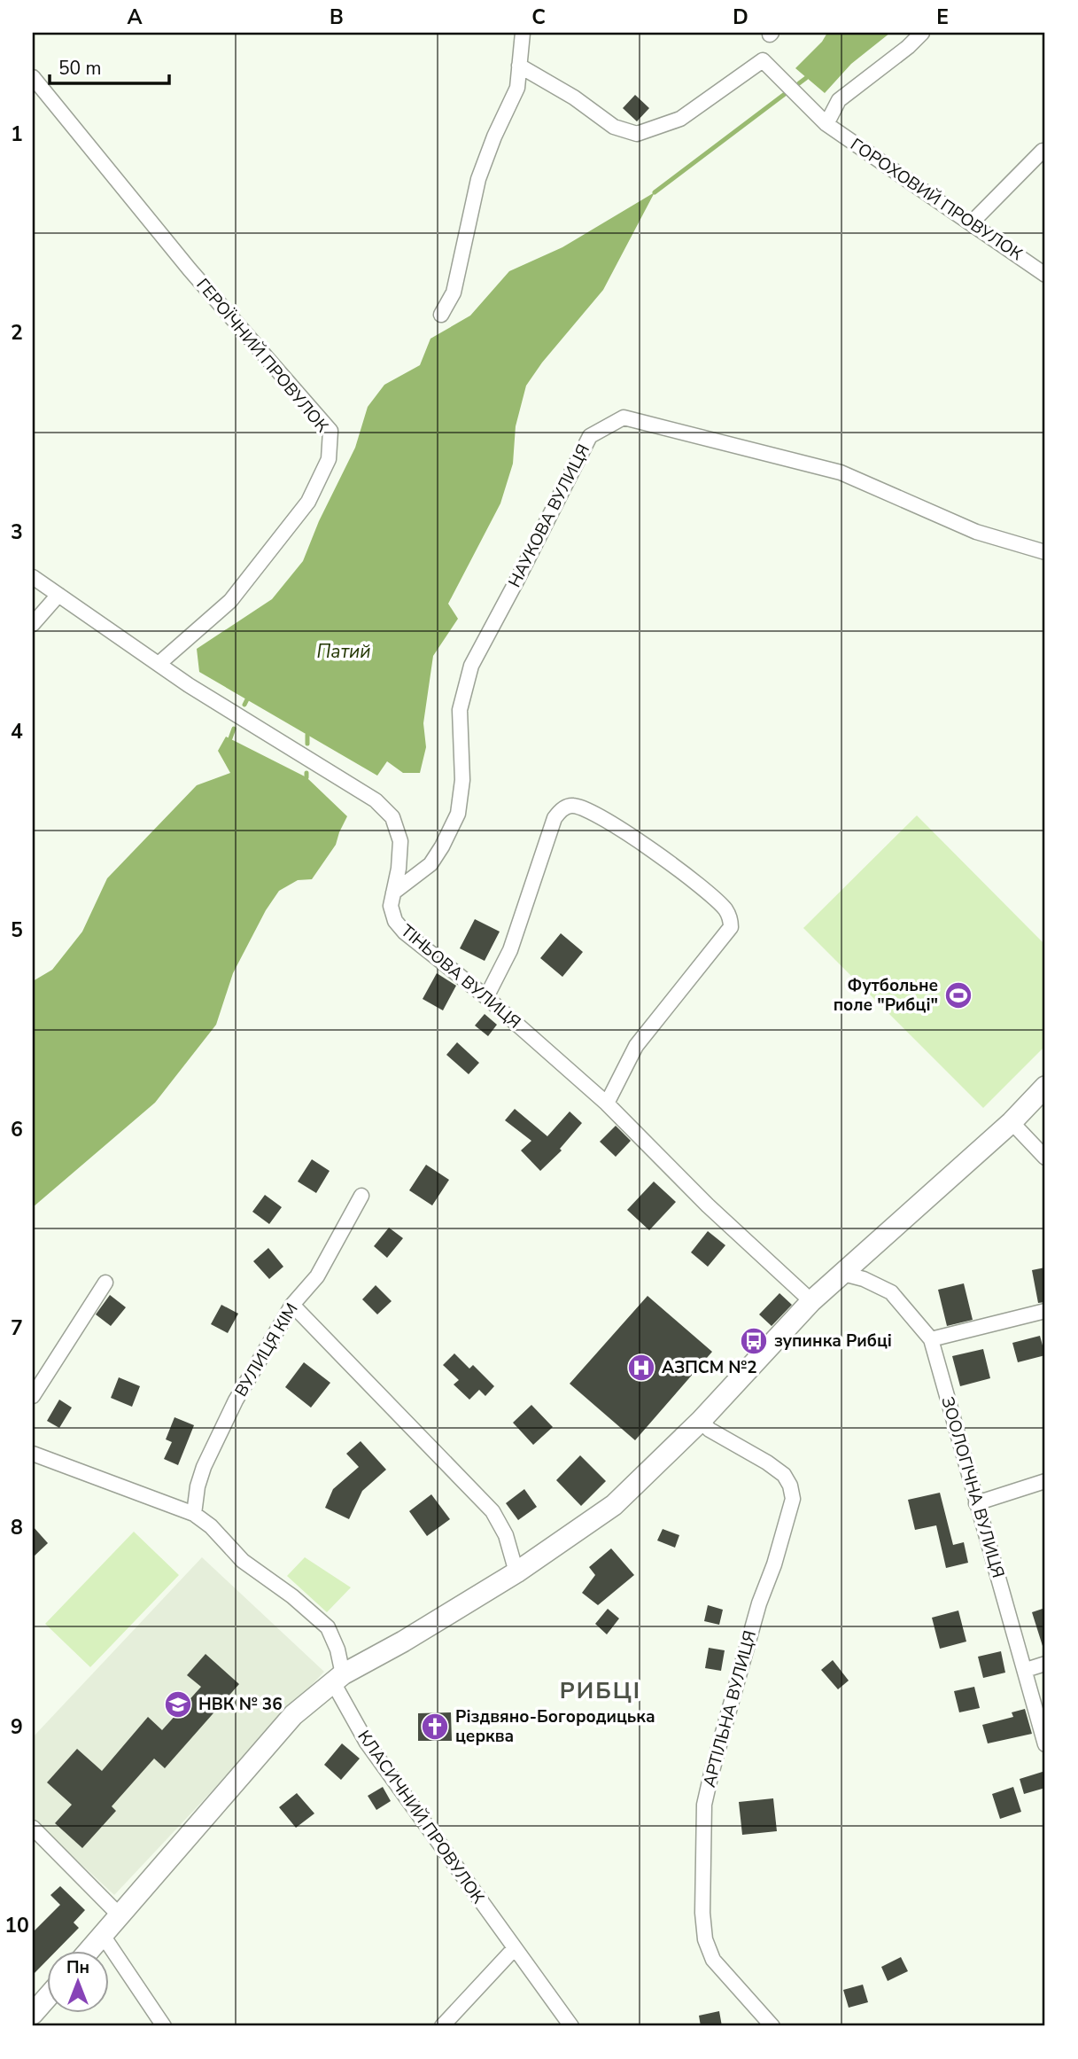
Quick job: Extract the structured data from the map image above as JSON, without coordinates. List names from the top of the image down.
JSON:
{
  "streets": {
    "street": [
      "ГОРОХОВИЙ ПРОВУЛОК",
      "ГЕРОЇЧНИЙ ПРОВУЛОК",
      "НАУКОВА ВУЛИЦЯ",
      "ТІНЬОВА ВУЛИЦЯ",
      "ВУЛИЦЯ КІМ",
      "ЗООЛОГІЧНА ВУЛИЦЯ",
      "АРТІЛЬНА ВУЛИЦЯ",
      "КЛАСИЧНИЙ ПРОВУЛОК"
    ]
  },
  "crossings": [
    ["ГЕРОЇЧНИЙ ПРОВУЛОК", "ТІНЬОВА ВУЛИЦЯ"],
    ["НАУКОВА ВУЛИЦЯ", "ТІНЬОВА ВУЛИЦЯ"],
    ["ВУЛИЦЯ КІМ", "КЛАСИЧНИЙ ПРОВУЛОК"]
  ],
  "districts": ["РИБЦІ"],
  "water": ["Патий"],
  "places": {
    "sports": ["Футбольне поле \"Рибці\""],
    "bus stop": ["зупинка Рибці"],
    "hospital": ["АЗПСМ №2"],
    "school or university": ["НВК № 36"],
    "church": ["Різдвяно-Богородицька церква"]
  },
  "scale_bar": "50 m",
  "north": "top",
  "grid": {
    "columns": [
      "A",
      "B",
      "C",
      "D",
      "E"
    ],
    "rows": [
      "1",
      "2",
      "3",
      "4",
      "5",
      "6",
      "7",
      "8",
      "9",
      "10"
    ]
  }
}
